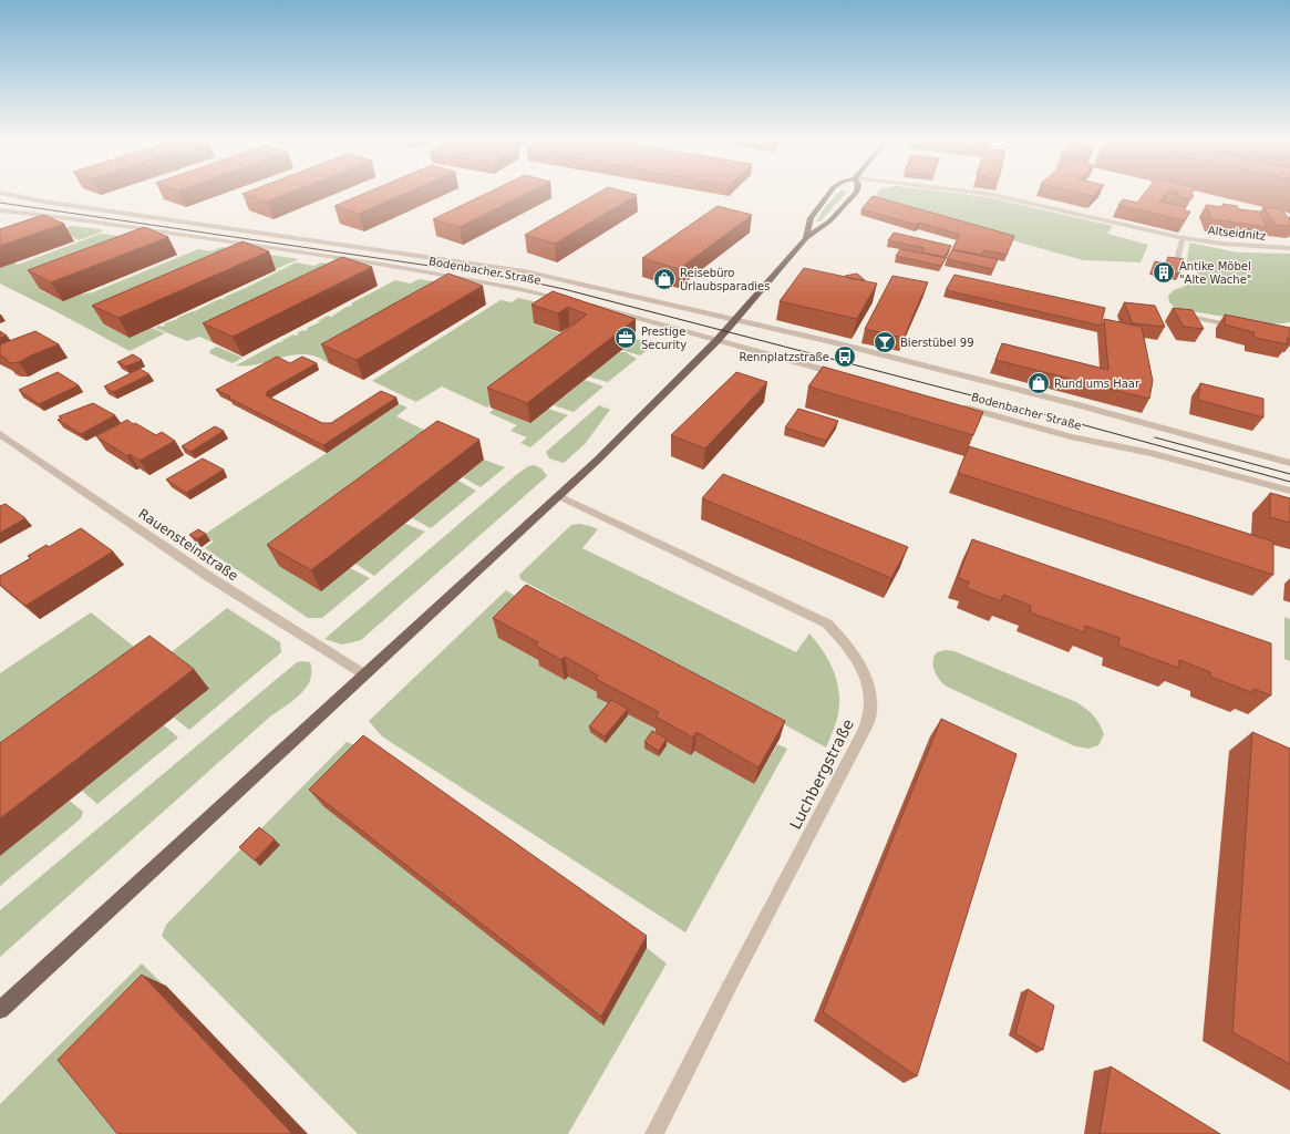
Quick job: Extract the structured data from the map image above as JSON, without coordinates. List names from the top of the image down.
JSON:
{
  "streets": {
    "street": [
      "Altseidnitz",
      "Bodenbacher Straße",
      "Rauensteinstraße",
      "Luchbergstraße"
    ]
  },
  "places": {
    "building": ["Antike Möbel \"Alte Wache\""],
    "shop": ["Reisebüro Urlaubsparadies", "Rund ums Haar"],
    "office": ["Prestige Security"],
    "bar": ["Bierstübel 99"],
    "bus stop": ["Rennplatzstraße"]
  }
}
